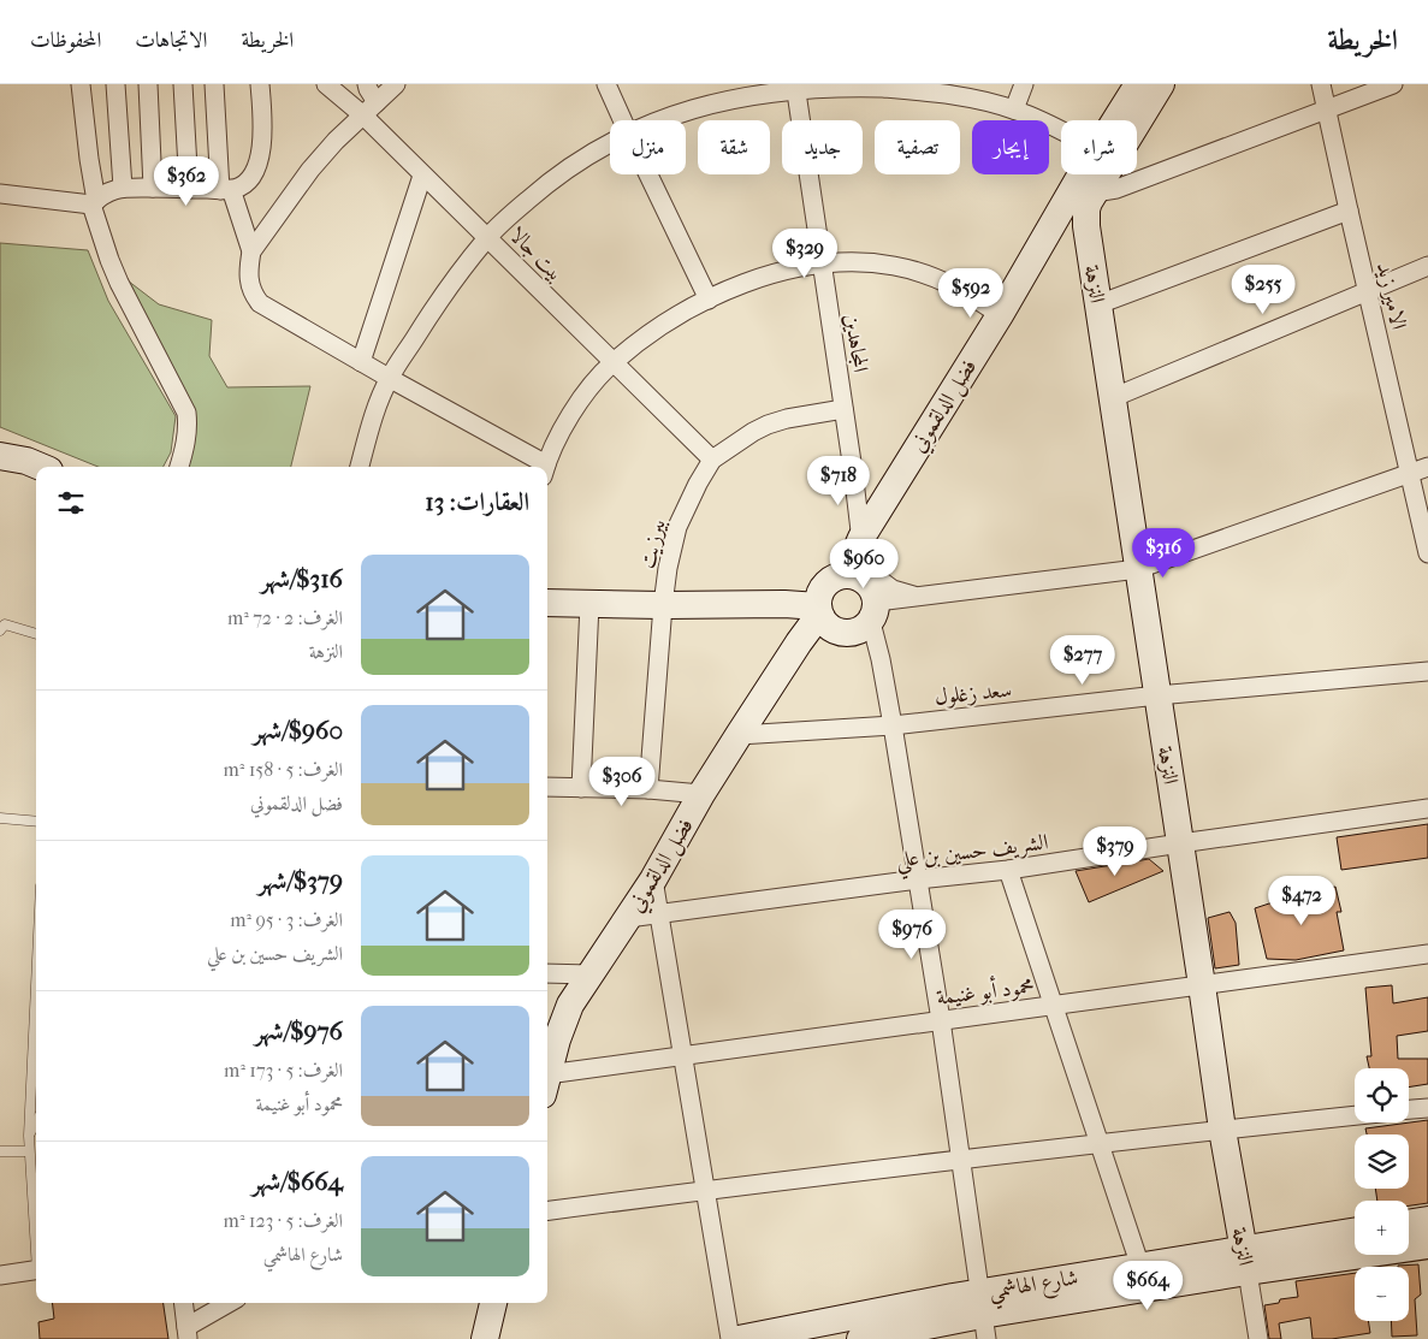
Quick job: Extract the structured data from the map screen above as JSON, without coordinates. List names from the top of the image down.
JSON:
{
  "streets": {
    "main road": ["النزهة", "فضل الدلقموني", "شارع الهاشمي"],
    "street": [
      "بيت جالا",
      "الامير زيد",
      "المجاهدين",
      "بيرزيت",
      "سعد زغلول",
      "الشريف حسين بن علي",
      "محمود أبو غنيمة"
    ]
  },
  "crossings": [
    ["بيت جالا", "بيرزيت"],
    ["النزهة", "سعد زغلول"],
    ["النزهة", "الشريف حسين بن علي"],
    ["النزهة", "محمود أبو غنيمة"],
    ["النزهة", "شارع الهاشمي"],
    ["المجاهدين", "فضل الدلقموني"],
    ["المجاهدين", "بيرزيت"],
    ["فضل الدلقموني", "سعد زغلول"],
    ["فضل الدلقموني", "الشريف حسين بن علي"]
  ],
  "page": {
    "header": "الخريطة",
    "nav": ["الخريطة", "الاتجاهات", "المحفوظات"],
    "chip": [
      "شراء",
      "إيجار",
      "تصفية",
      "جديد",
      "شقة",
      "منزل"
    ],
    "price": [
      "$362",
      "$329",
      "$255",
      "$592",
      "$718",
      "$316",
      "$960",
      "$277",
      "$306",
      "$379",
      "$472",
      "$976",
      "$664"
    ],
    "heading": "العقارات: 13",
    "list": [
      {
        "name": "$316/شهر",
        "note": "الغرف: 2 · 72 m² · النزهة"
      },
      {
        "name": "$960/شهر",
        "note": "الغرف: 5 · 158 m² · فضل الدلقموني"
      },
      {
        "name": "$379/شهر",
        "note": "الغرف: 3 · 95 m² · الشريف حسين بن علي"
      },
      {
        "name": "$976/شهر",
        "note": "الغرف: 5 · 173 m² · محمود أبو غنيمة"
      },
      {
        "name": "$664/شهر",
        "note": "الغرف: 5 · 123 m² · شارع الهاشمي"
      }
    ],
    "map_buttons": ["+", "−"]
  }
}
